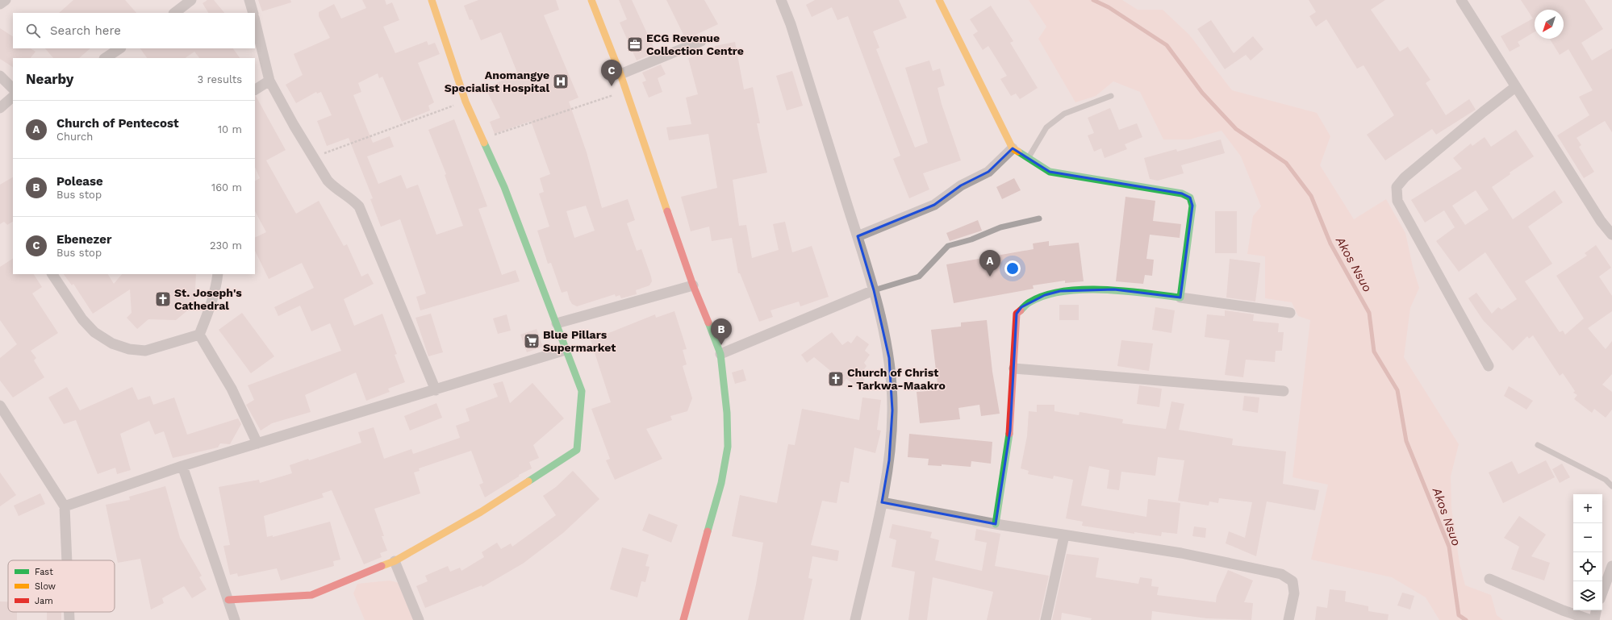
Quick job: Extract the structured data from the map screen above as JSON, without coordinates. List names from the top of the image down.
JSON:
{
  "water": ["Akos Nsuo"],
  "places": {
    "office": ["ECG Revenue Collection Centre"],
    "hospital": ["Anomangye Specialist Hospital"],
    "church": ["St. Joseph's Cathedral", "Church of Christ - Tarkwa-Maakro"],
    "supermarket": ["Blue Pillars Supermarket"]
  },
  "legend": ["Fast", "Slow", "Jam"],
  "north": "bottom left",
  "page": {
    "search": "Search here",
    "heading": ["Nearby", "3 results"],
    "pins": ["C", "A", "B"],
    "list": [
      {
        "mark": "A",
        "name": "Church of Pentecost",
        "note": "Church",
        "value": "10 m"
      },
      {
        "mark": "B",
        "name": "Polease",
        "note": "Bus stop",
        "value": "160 m"
      },
      {
        "mark": "C",
        "name": "Ebenezer",
        "note": "Bus stop",
        "value": "230 m"
      }
    ],
    "map_buttons": ["+", "−"]
  }
}
